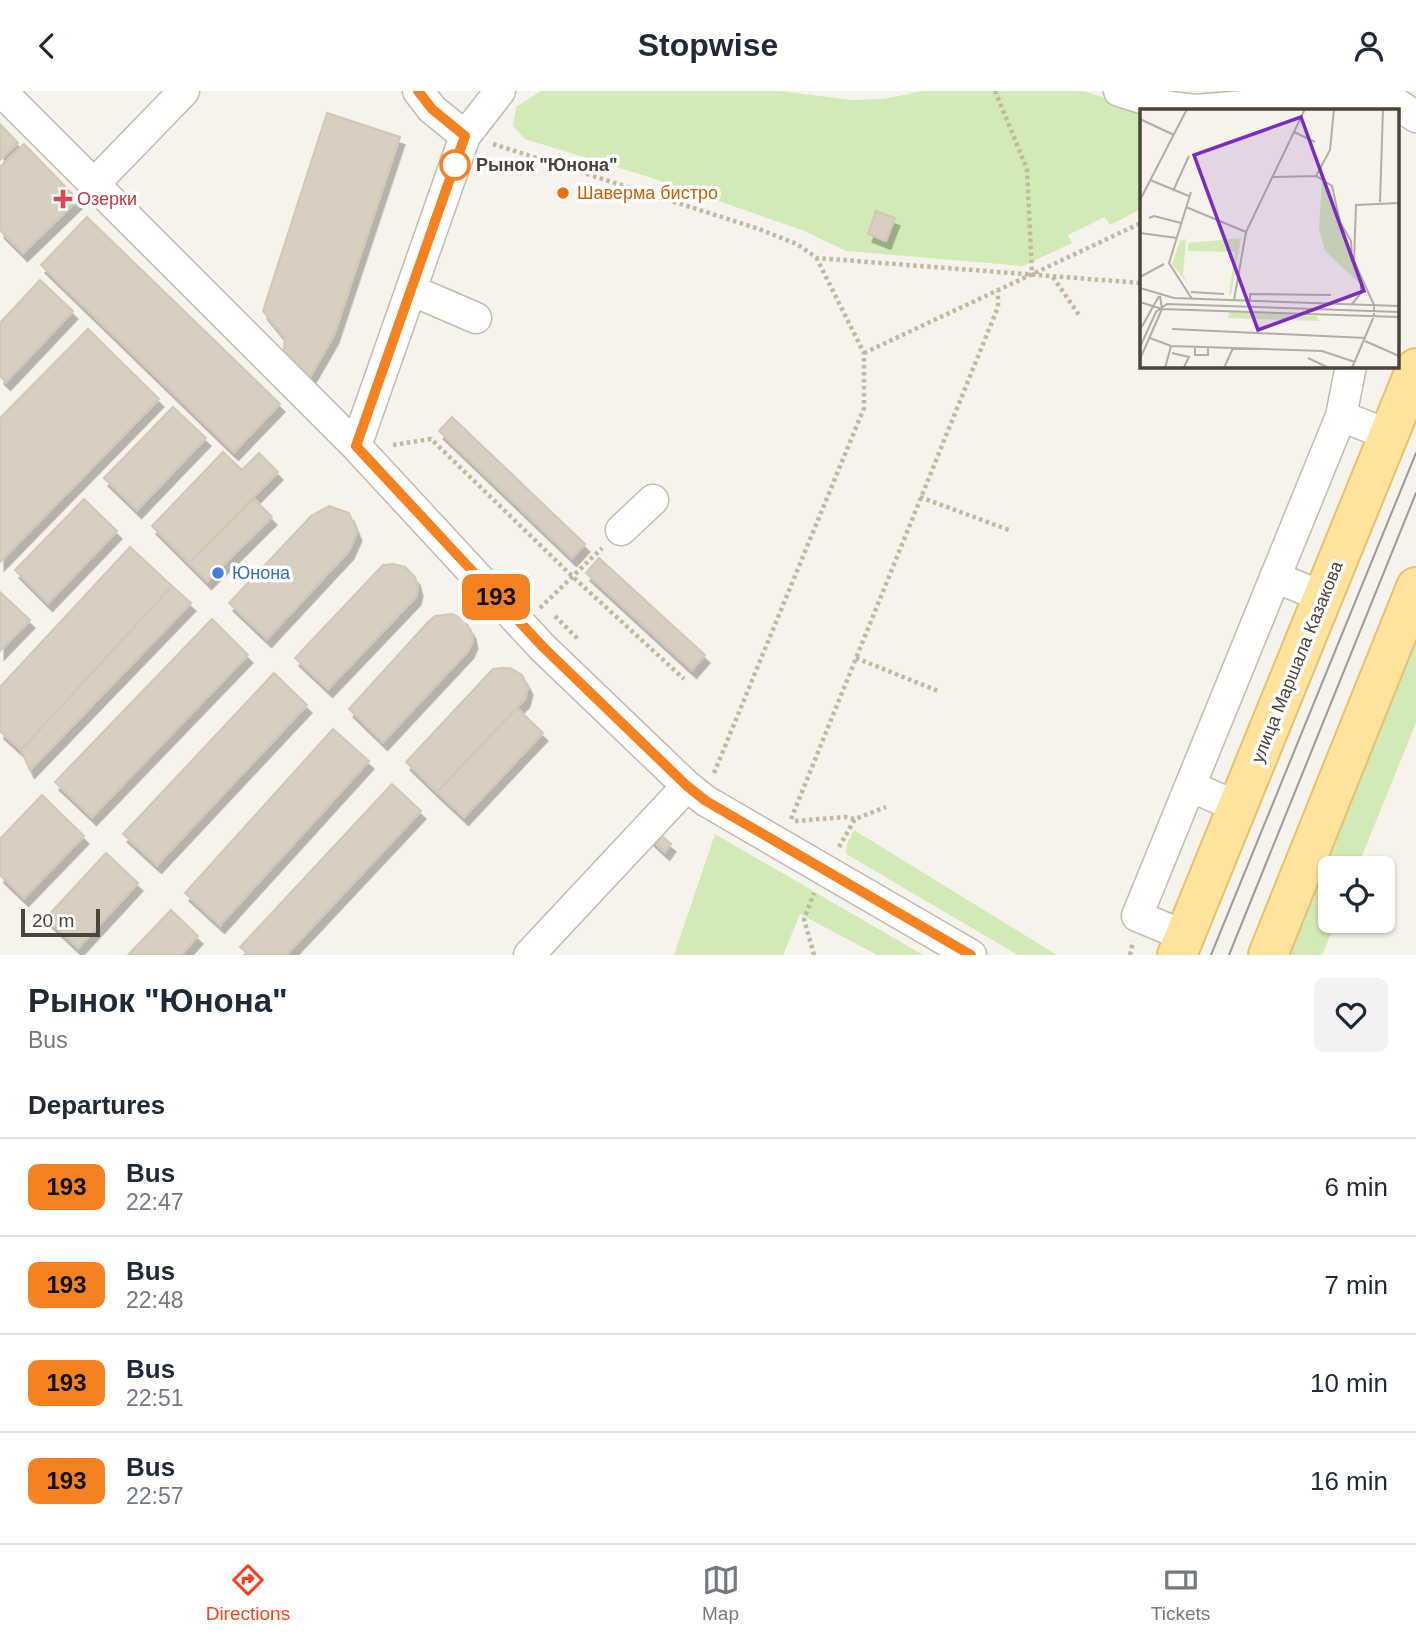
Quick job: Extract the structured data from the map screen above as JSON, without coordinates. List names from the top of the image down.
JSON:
{
  "streets": {
    "main road": ["улица Маршала Казакова"]
  },
  "places": {
    "other": ["Рынок \"Юнона\"", "Шаверма бистро", "Юнона"],
    "health": ["Озерки"]
  },
  "lines": ["bus line 193"],
  "scale_bar": "20 m",
  "page": {
    "header": "Stopwise",
    "on_map": "193",
    "scale": "20 m",
    "heading": [
      ["Рынок \"Юнона\"", "Bus"],
      "Departures"
    ],
    "list": [
      {
        "mark": "193",
        "name": "Bus",
        "note": "22:47",
        "value": "6 min"
      },
      {
        "mark": "193",
        "name": "Bus",
        "note": "22:48",
        "value": "7 min"
      },
      {
        "mark": "193",
        "name": "Bus",
        "note": "22:51",
        "value": "10 min"
      },
      {
        "mark": "193",
        "name": "Bus",
        "note": "22:57",
        "value": "16 min"
      }
    ],
    "tabs": ["Directions", "Map", "Tickets"]
  }
}
